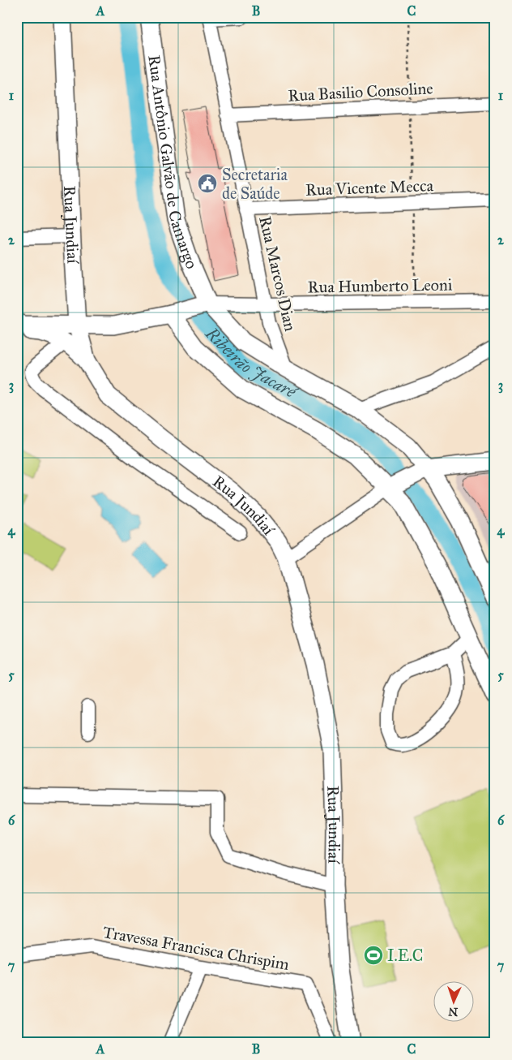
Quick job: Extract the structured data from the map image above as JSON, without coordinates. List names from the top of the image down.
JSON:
{
  "streets": {
    "main road": ["Rua Antônio Galvão de Camargo", "Rua Jundiaí"],
    "street": [
      "Rua Basilio Consoline",
      "Rua Vicente Mecca",
      "Rua Marcos Dian",
      "Rua Humberto Leoni",
      "Travessa Francisca Chrispim"
    ]
  },
  "crossings": [
    ["Rua Basilio Consoline", "Rua Marcos Dian"],
    ["Rua Antônio Galvão de Camargo", "Rua Marcos Dian"],
    ["Rua Antônio Galvão de Camargo", "Rua Humberto Leoni"],
    ["Rua Vicente Mecca", "Rua Marcos Dian"],
    ["Rua Marcos Dian", "Rua Humberto Leoni"]
  ],
  "water": ["Ribeirão Jacaré"],
  "places": {
    "public building": ["Secretaria de Saúde"],
    "sports": ["I.E.C"]
  },
  "north": "bottom",
  "grid": {
    "columns": ["A", "B", "C"],
    "rows": [
      "1",
      "2",
      "3",
      "4",
      "5",
      "6",
      "7"
    ]
  }
}
